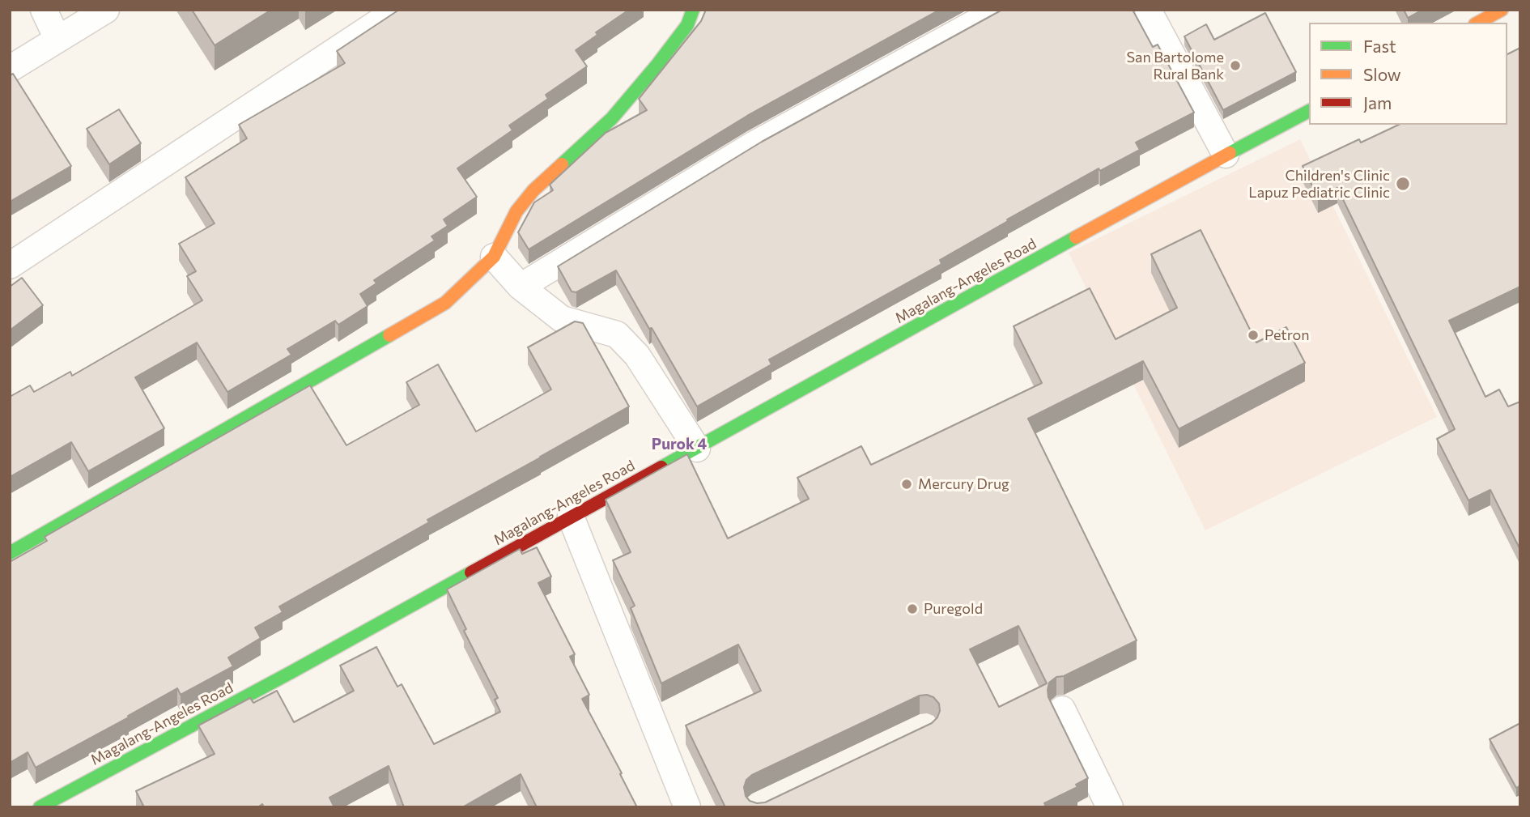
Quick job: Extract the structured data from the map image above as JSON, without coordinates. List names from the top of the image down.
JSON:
{
  "streets": {
    "main road": ["Magalang-Angeles Road"]
  },
  "districts": ["Purok 4"],
  "places": [
    "San Bartolome Rural Bank",
    "Children's Clinic Lapuz Pediatric Clinic",
    "Petron",
    "Mercury Drug",
    "Puregold"
  ],
  "legend": ["Fast", "Slow", "Jam"]
}
